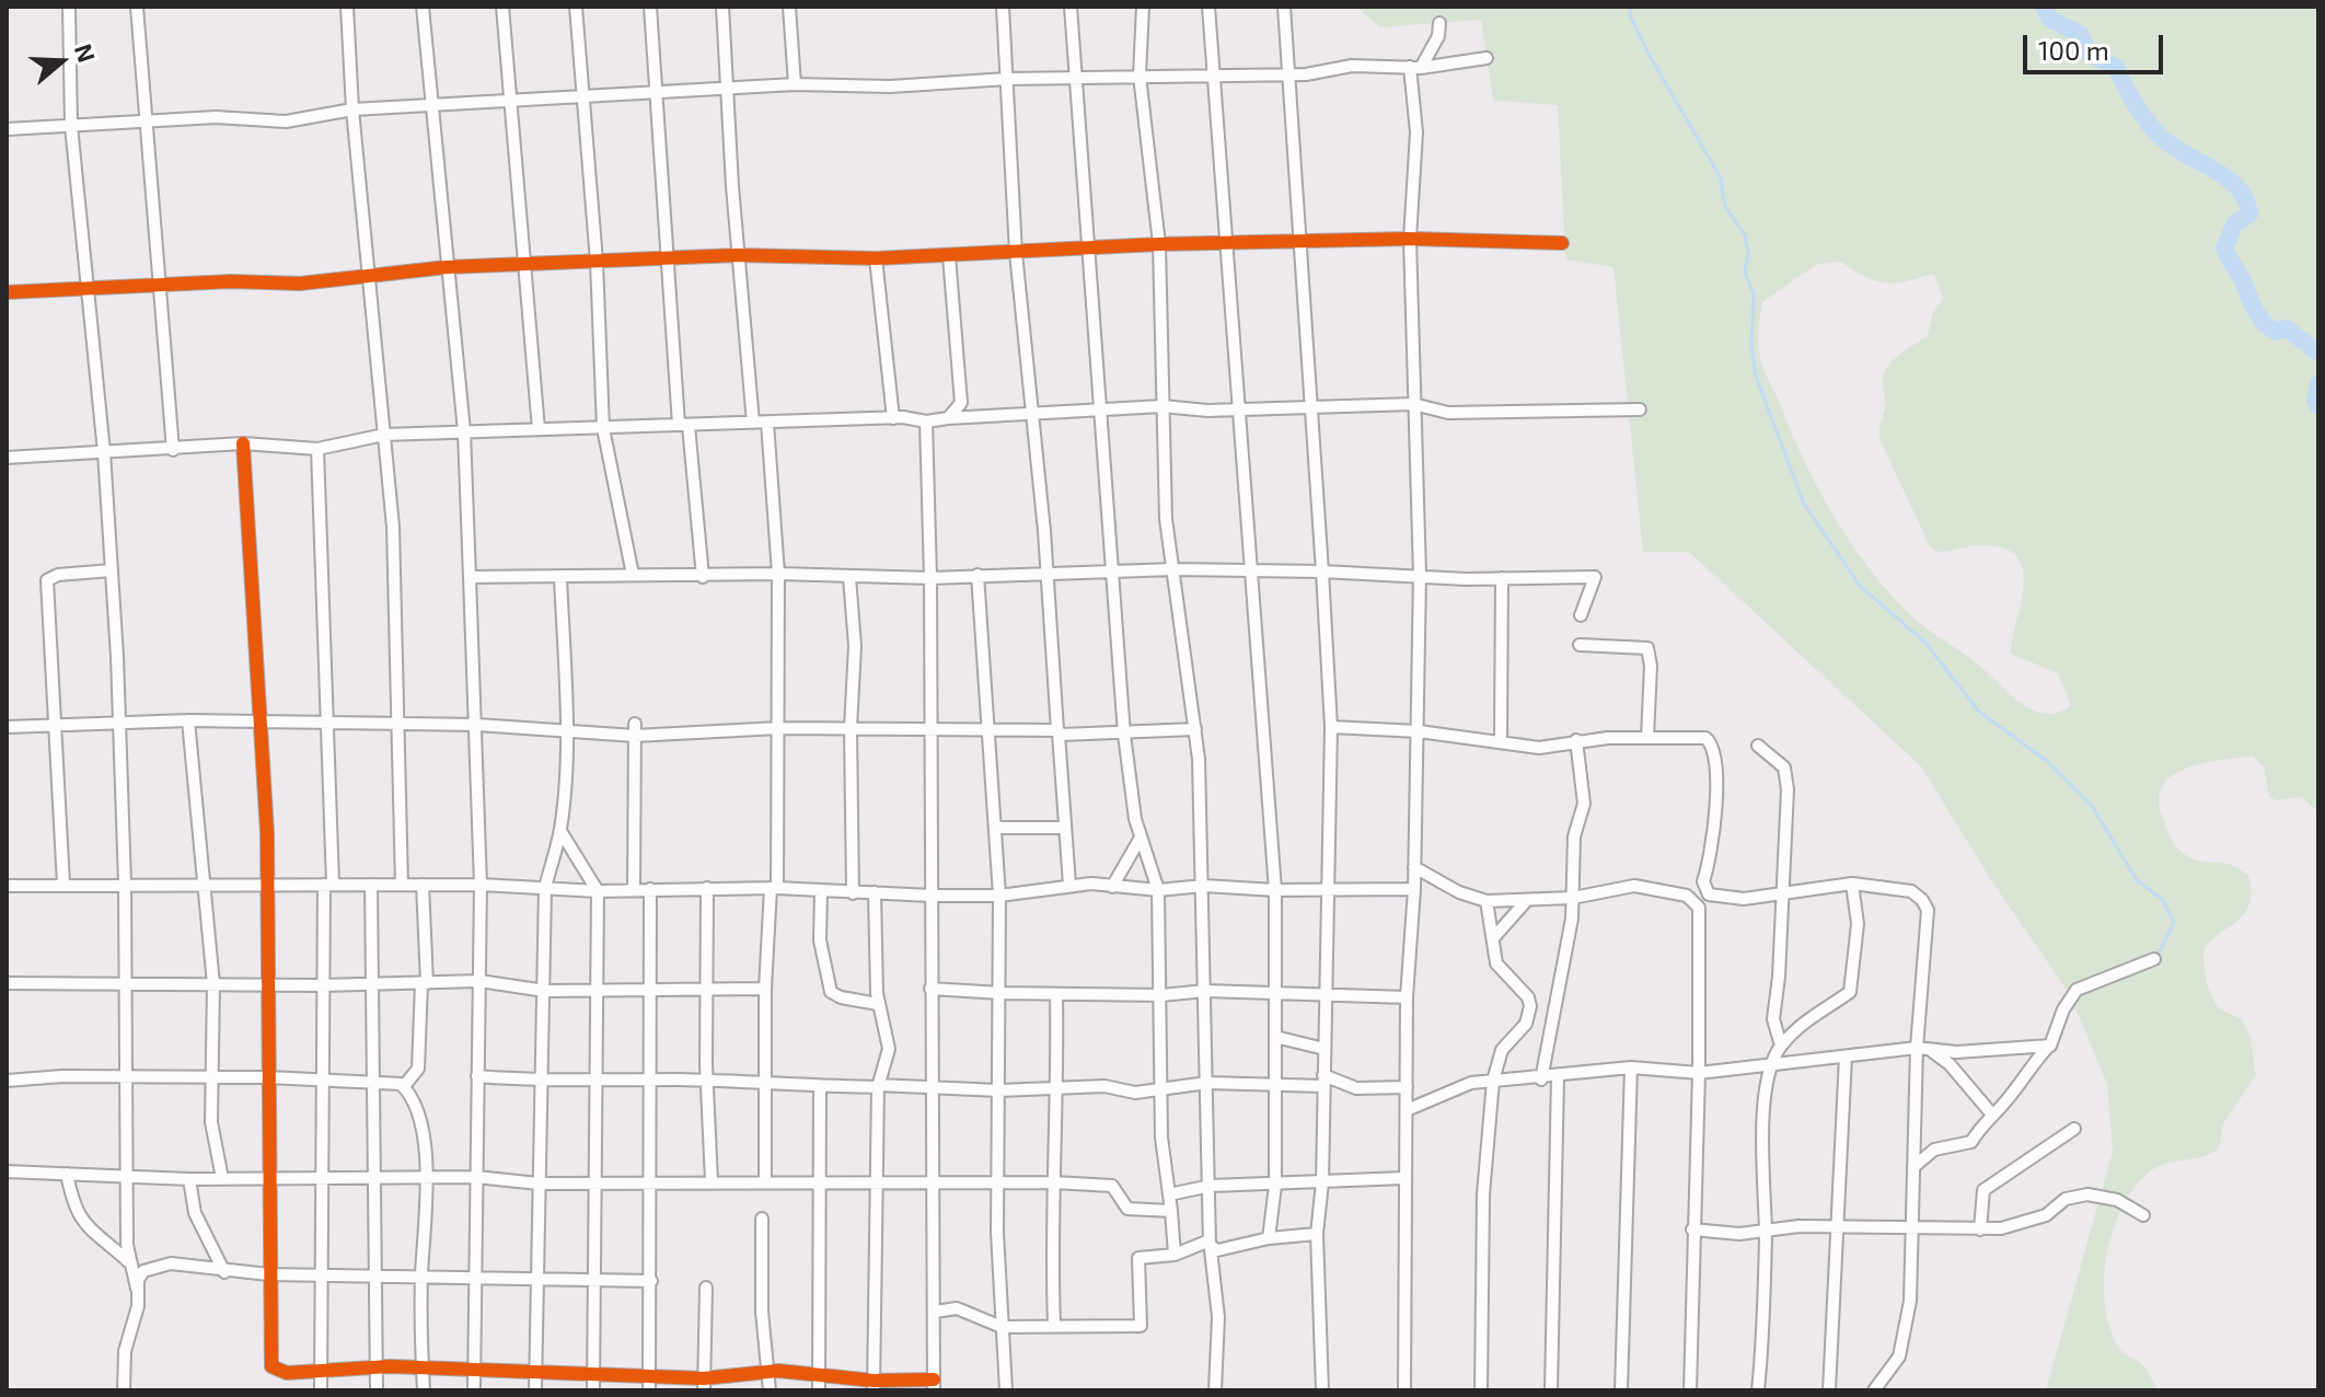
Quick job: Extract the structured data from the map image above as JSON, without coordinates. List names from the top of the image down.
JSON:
{
  "scale_bar": "100 m",
  "north": "right"
}
